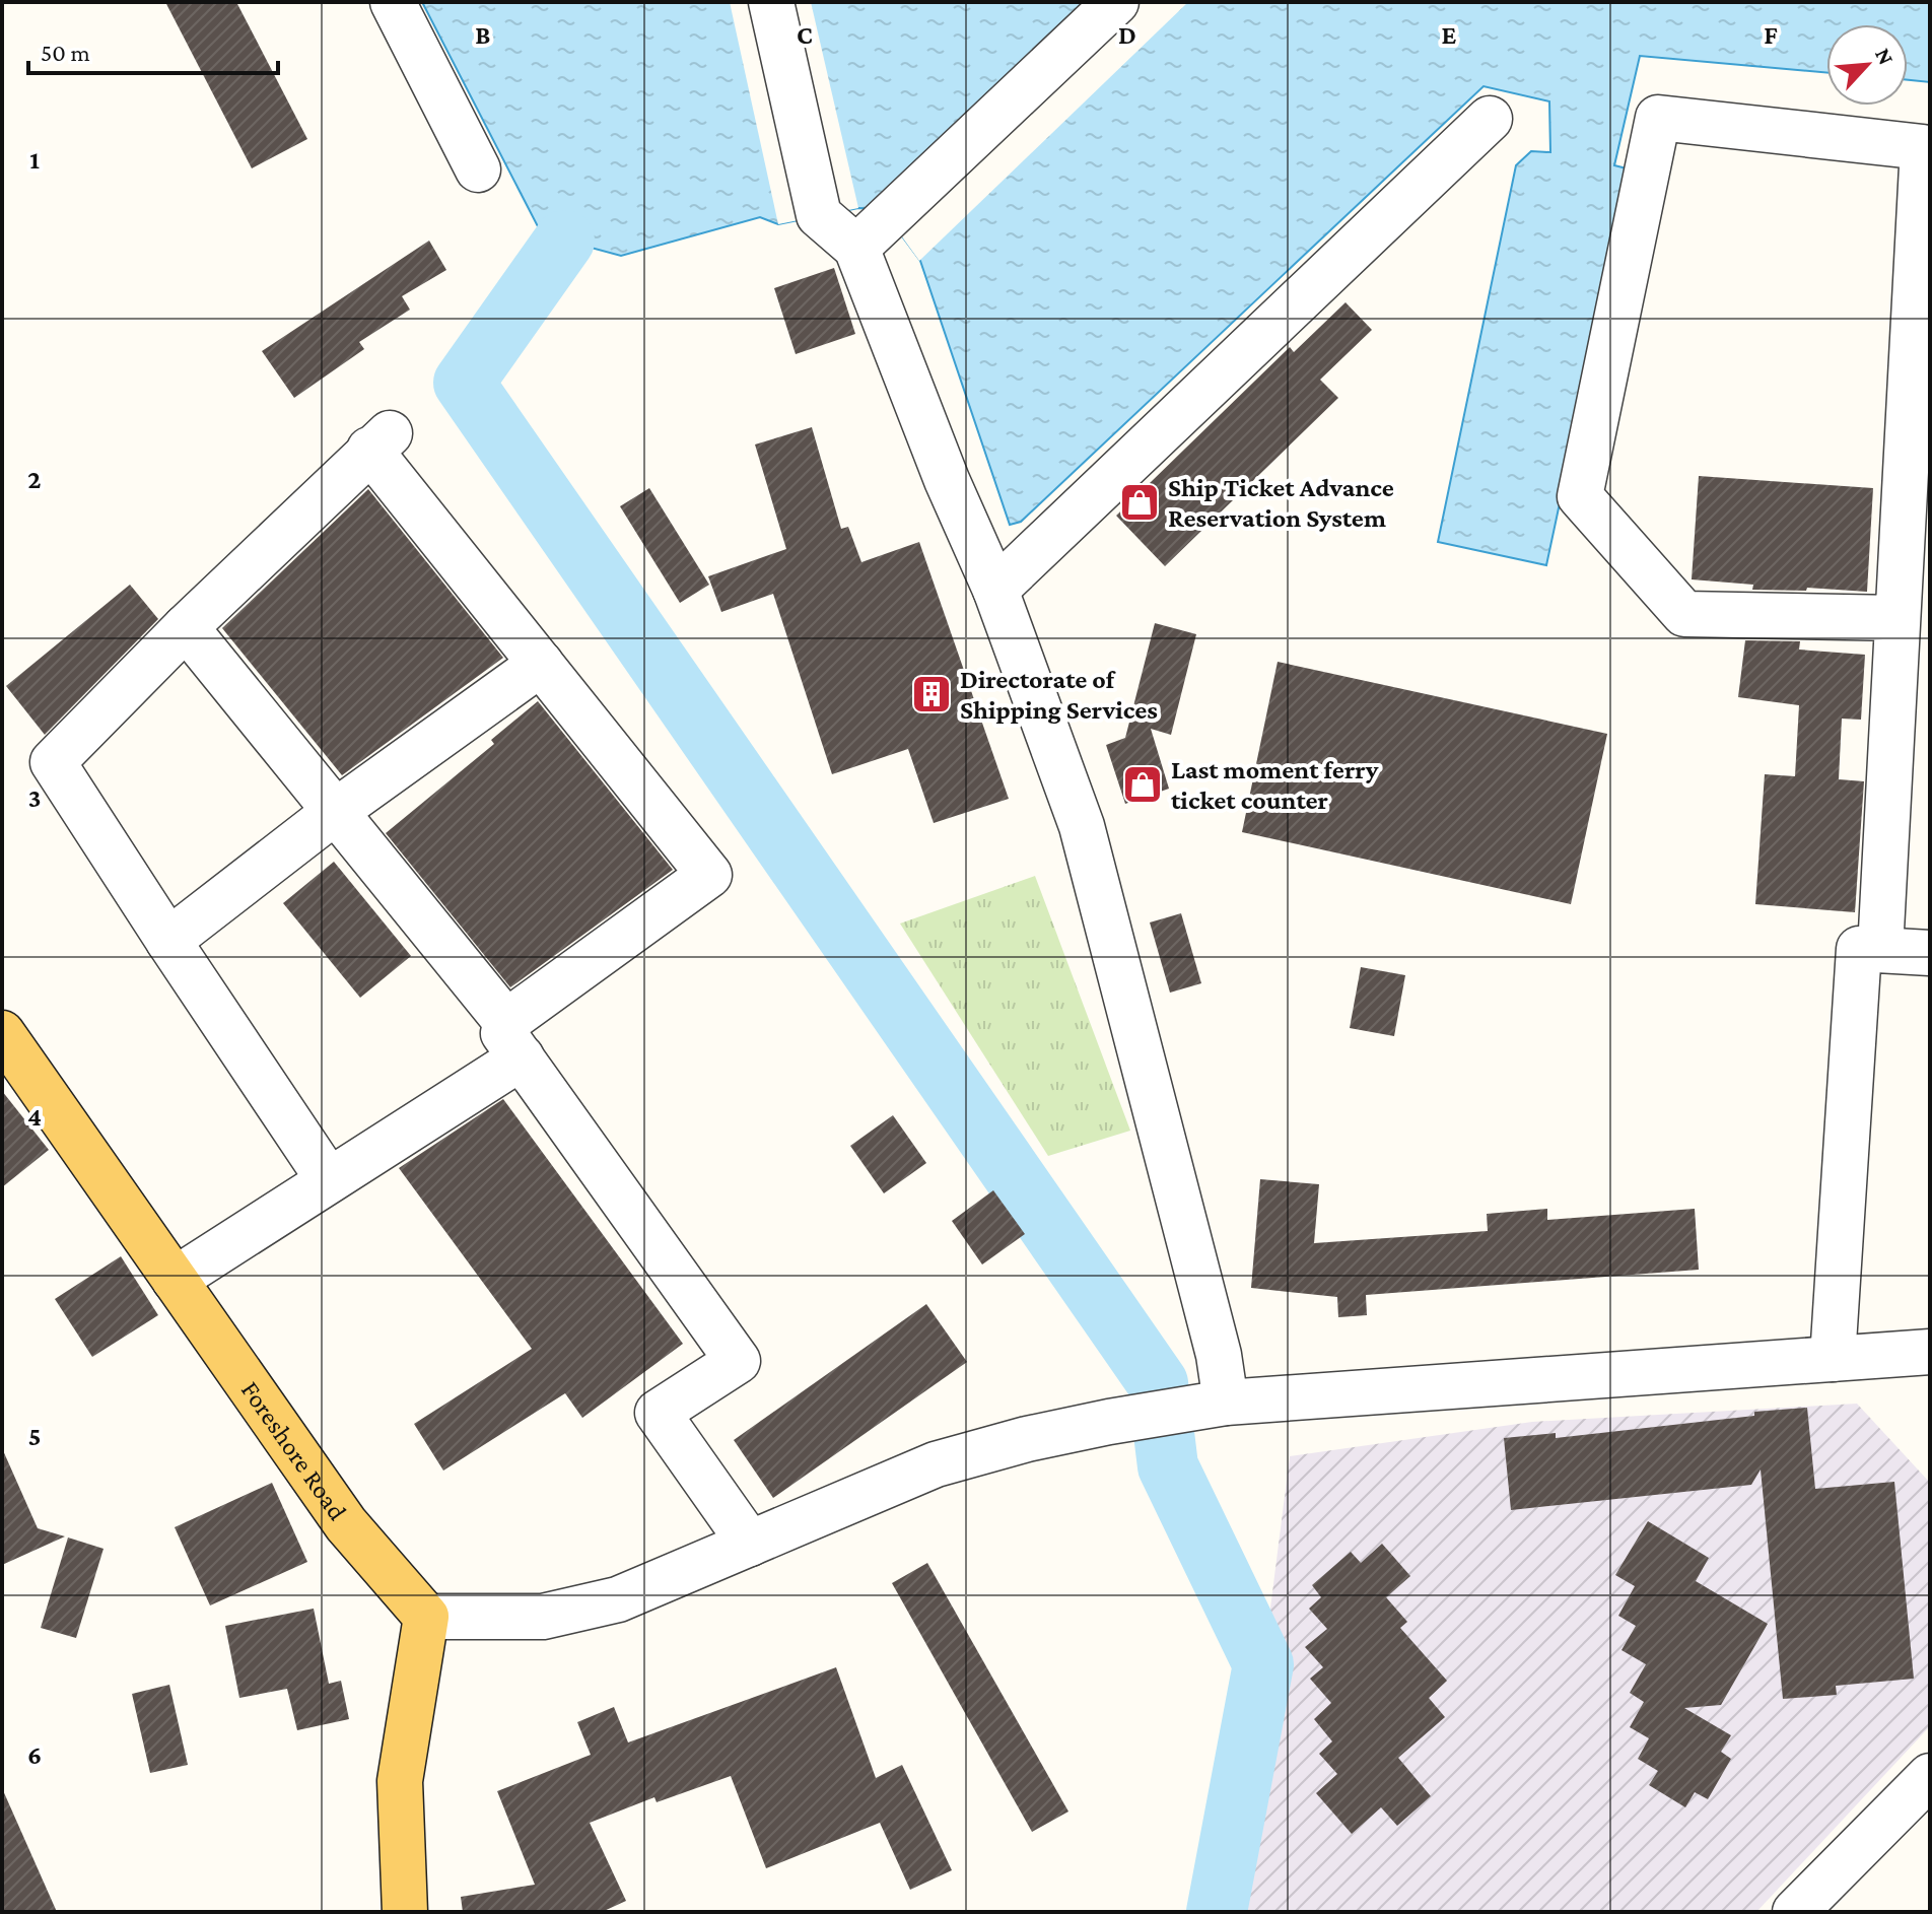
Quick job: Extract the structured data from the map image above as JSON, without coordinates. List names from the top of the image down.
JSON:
{
  "streets": {
    "main road": ["Foreshore Road"]
  },
  "places": {
    "shop": ["Ship Ticket Advance Reservation System", "Last moment ferry ticket counter"],
    "building": ["Directorate of Shipping Services"]
  },
  "scale_bar": "50 m",
  "north": "top right",
  "grid": {
    "columns": [
      "B",
      "C",
      "D",
      "E",
      "F"
    ],
    "rows": [
      "1",
      "2",
      "3",
      "4",
      "5",
      "6"
    ]
  }
}
